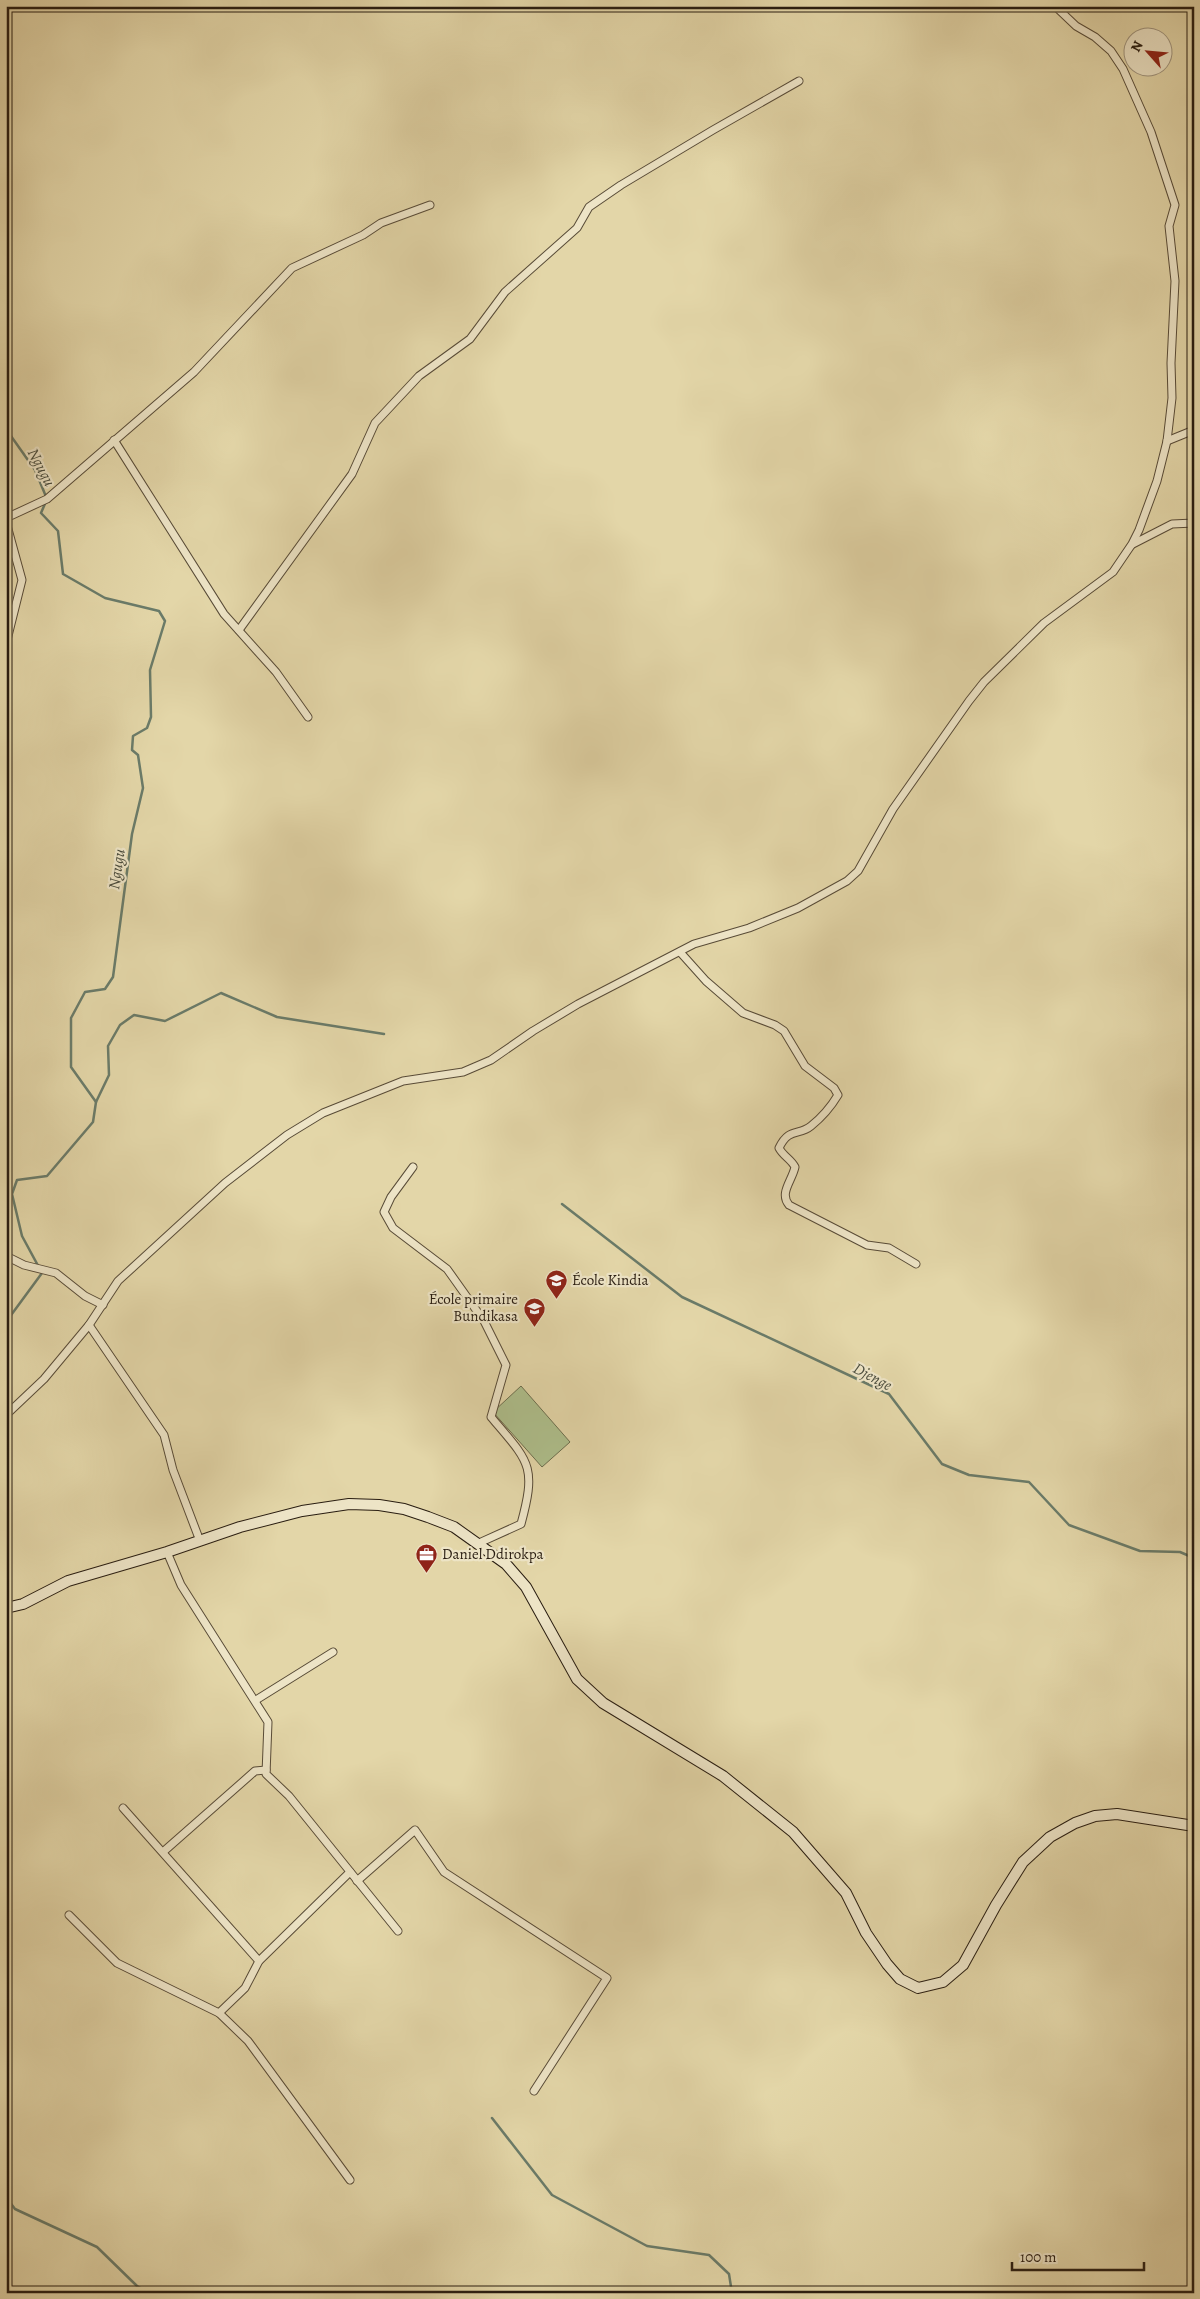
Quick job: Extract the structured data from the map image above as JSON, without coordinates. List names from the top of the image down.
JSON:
{
  "water": ["Ngugu", "Djenge"],
  "places": {
    "school or university": ["École Kindia", "École primaire Bundikasa"],
    "office": ["Daniel Ddirokpa"]
  },
  "scale_bar": "100 m",
  "north": "top left"
}
